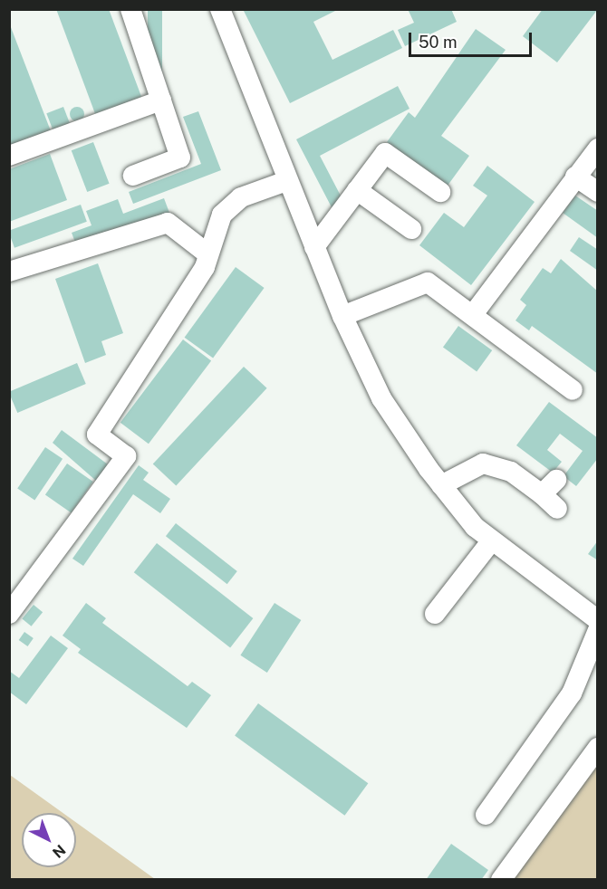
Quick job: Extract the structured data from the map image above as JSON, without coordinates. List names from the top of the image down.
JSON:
{
  "scale_bar": "50 m",
  "north": "bottom right"
}
